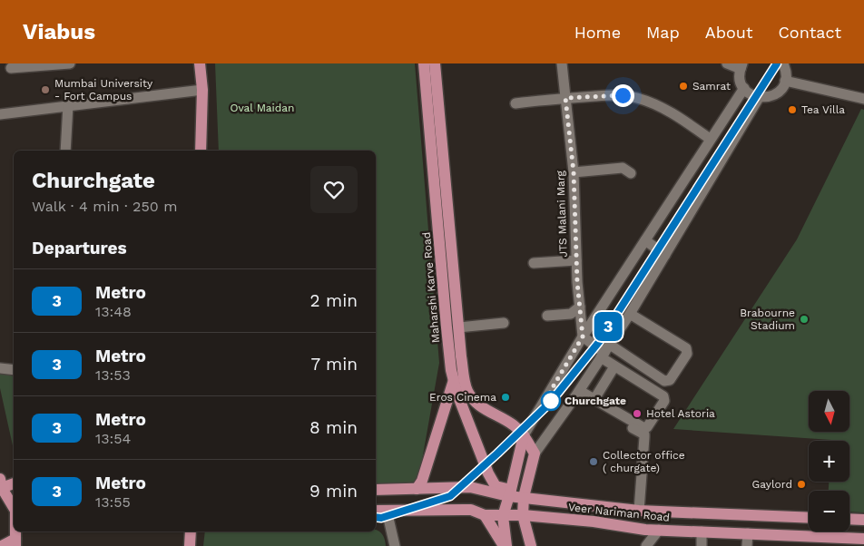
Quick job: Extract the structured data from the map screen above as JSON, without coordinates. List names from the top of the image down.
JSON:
{
  "streets": {
    "main road": ["Maharshi Karve Road", "Veer Nariman Road"],
    "street": ["JTS Malani Marg"]
  },
  "crossings": [
    ["Maharshi Karve Road", "Veer Nariman Road"]
  ],
  "parks": ["Oval Maidan"],
  "places": [
    "Samrat",
    "Mumbai University - Fort Campus",
    "Tea Villa",
    "Brabourne Stadium",
    "Eros Cinema",
    "Churchgate",
    "Hotel Astoria",
    "Collector office ( churgate)",
    "Gaylord"
  ],
  "lines": ["metro line 3"],
  "north": "bottom",
  "page": {
    "header": "Viabus",
    "nav": [
      "Home",
      "Map",
      "About",
      "Contact"
    ],
    "on_map": "3",
    "heading": [
      ["Churchgate", "Walk · 4 min · 250 m"],
      "Departures"
    ],
    "list": [
      {
        "mark": "3",
        "name": "Metro",
        "note": "13:48",
        "value": "2 min"
      },
      {
        "mark": "3",
        "name": "Metro",
        "note": "13:53",
        "value": "7 min"
      },
      {
        "mark": "3",
        "name": "Metro",
        "note": "13:54",
        "value": "8 min"
      },
      {
        "mark": "3",
        "name": "Metro",
        "note": "13:55",
        "value": "9 min"
      }
    ],
    "map_buttons": ["+", "−"]
  }
}
